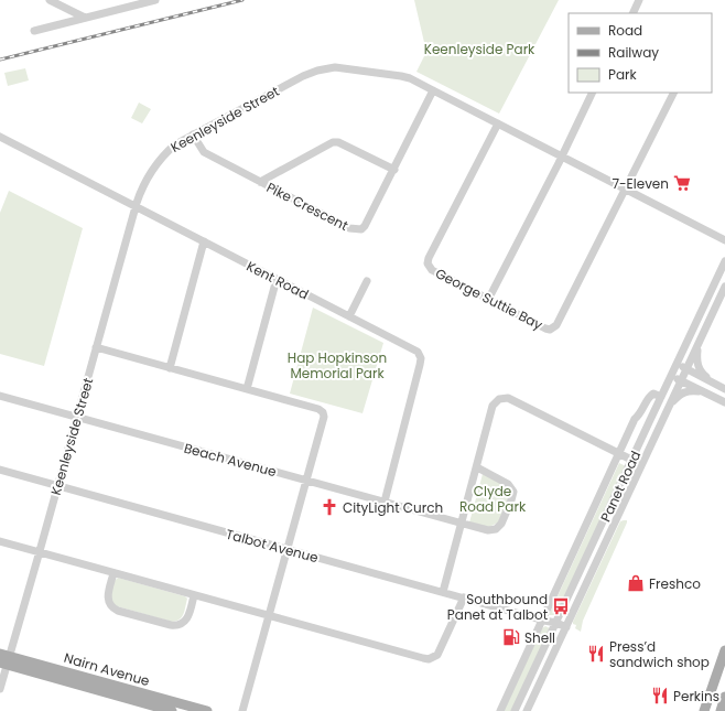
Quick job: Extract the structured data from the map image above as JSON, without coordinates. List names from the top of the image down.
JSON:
{
  "streets": {
    "main road": ["Nairn Avenue"],
    "street": [
      "Keenleyside Street",
      "Pike Crescent",
      "Kent Road",
      "George Suttie Bay",
      "Beach Avenue",
      "Panet Road",
      "Talbot Avenue"
    ]
  },
  "crossings": [
    ["Keenleyside Street", "Pike Crescent"],
    ["Keenleyside Street", "Kent Road"],
    ["Keenleyside Street", "George Suttie Bay"],
    ["Keenleyside Street", "Beach Avenue"],
    ["Keenleyside Street", "Talbot Avenue"],
    ["Keenleyside Street", "Nairn Avenue"],
    ["Kent Road", "Beach Avenue"],
    ["Panet Road", "Talbot Avenue"]
  ],
  "parks": ["Keenleyside Park", "Hap Hopkinson Memorial Park", "Clyde Road Park"],
  "places": {
    "supermarket": ["7-Eleven"],
    "church": ["CityLight Curch"],
    "shop": ["Freshco"],
    "bus stop": ["Southbound Panet at Talbot"],
    "fuel station": ["Shell"],
    "restaurant": ["Press’d sandwich shop", "Perkins"]
  },
  "legend": ["Road", "Railway", "Park"]
}
